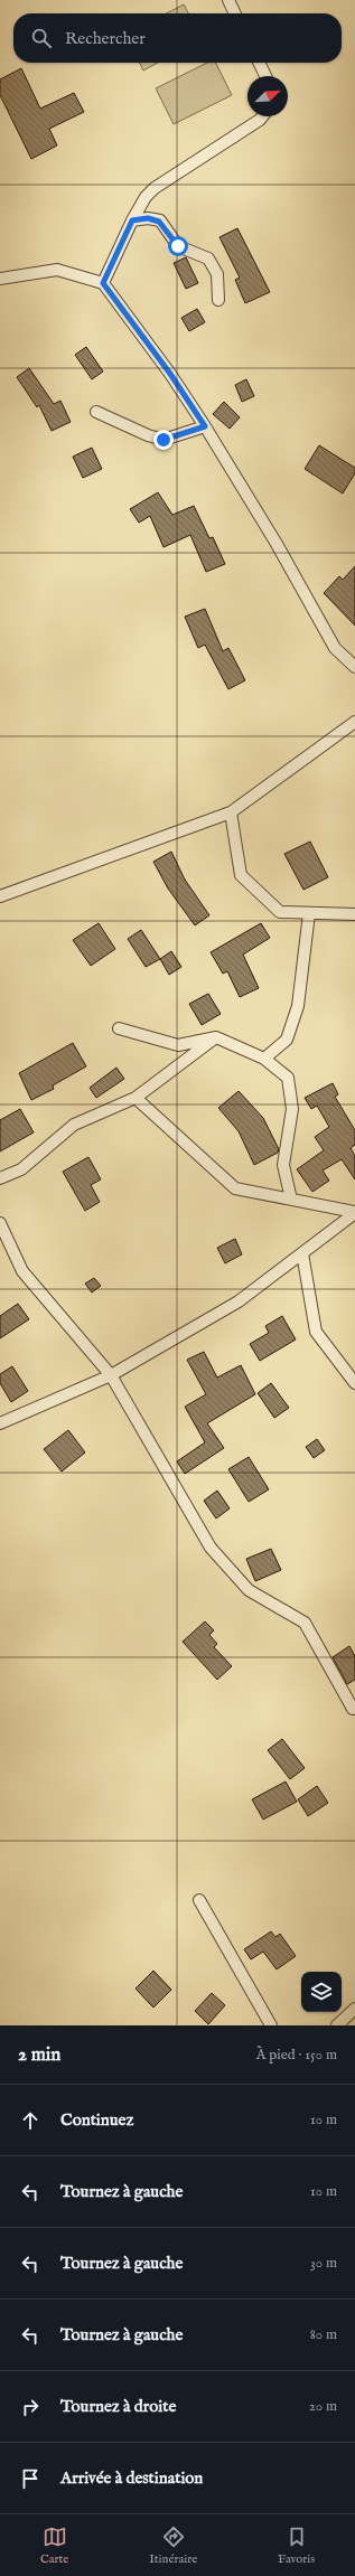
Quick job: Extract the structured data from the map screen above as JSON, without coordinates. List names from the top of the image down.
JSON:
{
  "north": "top right",
  "page": {
    "search": "Rechercher",
    "heading": ["2 min", "À pied · 150 m"],
    "list": [
      ["Continuez", "10 m"],
      ["Tournez à gauche", "10 m"],
      ["Tournez à gauche", "30 m"],
      ["Tournez à gauche", "80 m"],
      ["Tournez à droite", "20 m"],
      "Arrivée à destination"
    ],
    "nav": ["Carte", "Itinéraire", "Favoris"]
  }
}
